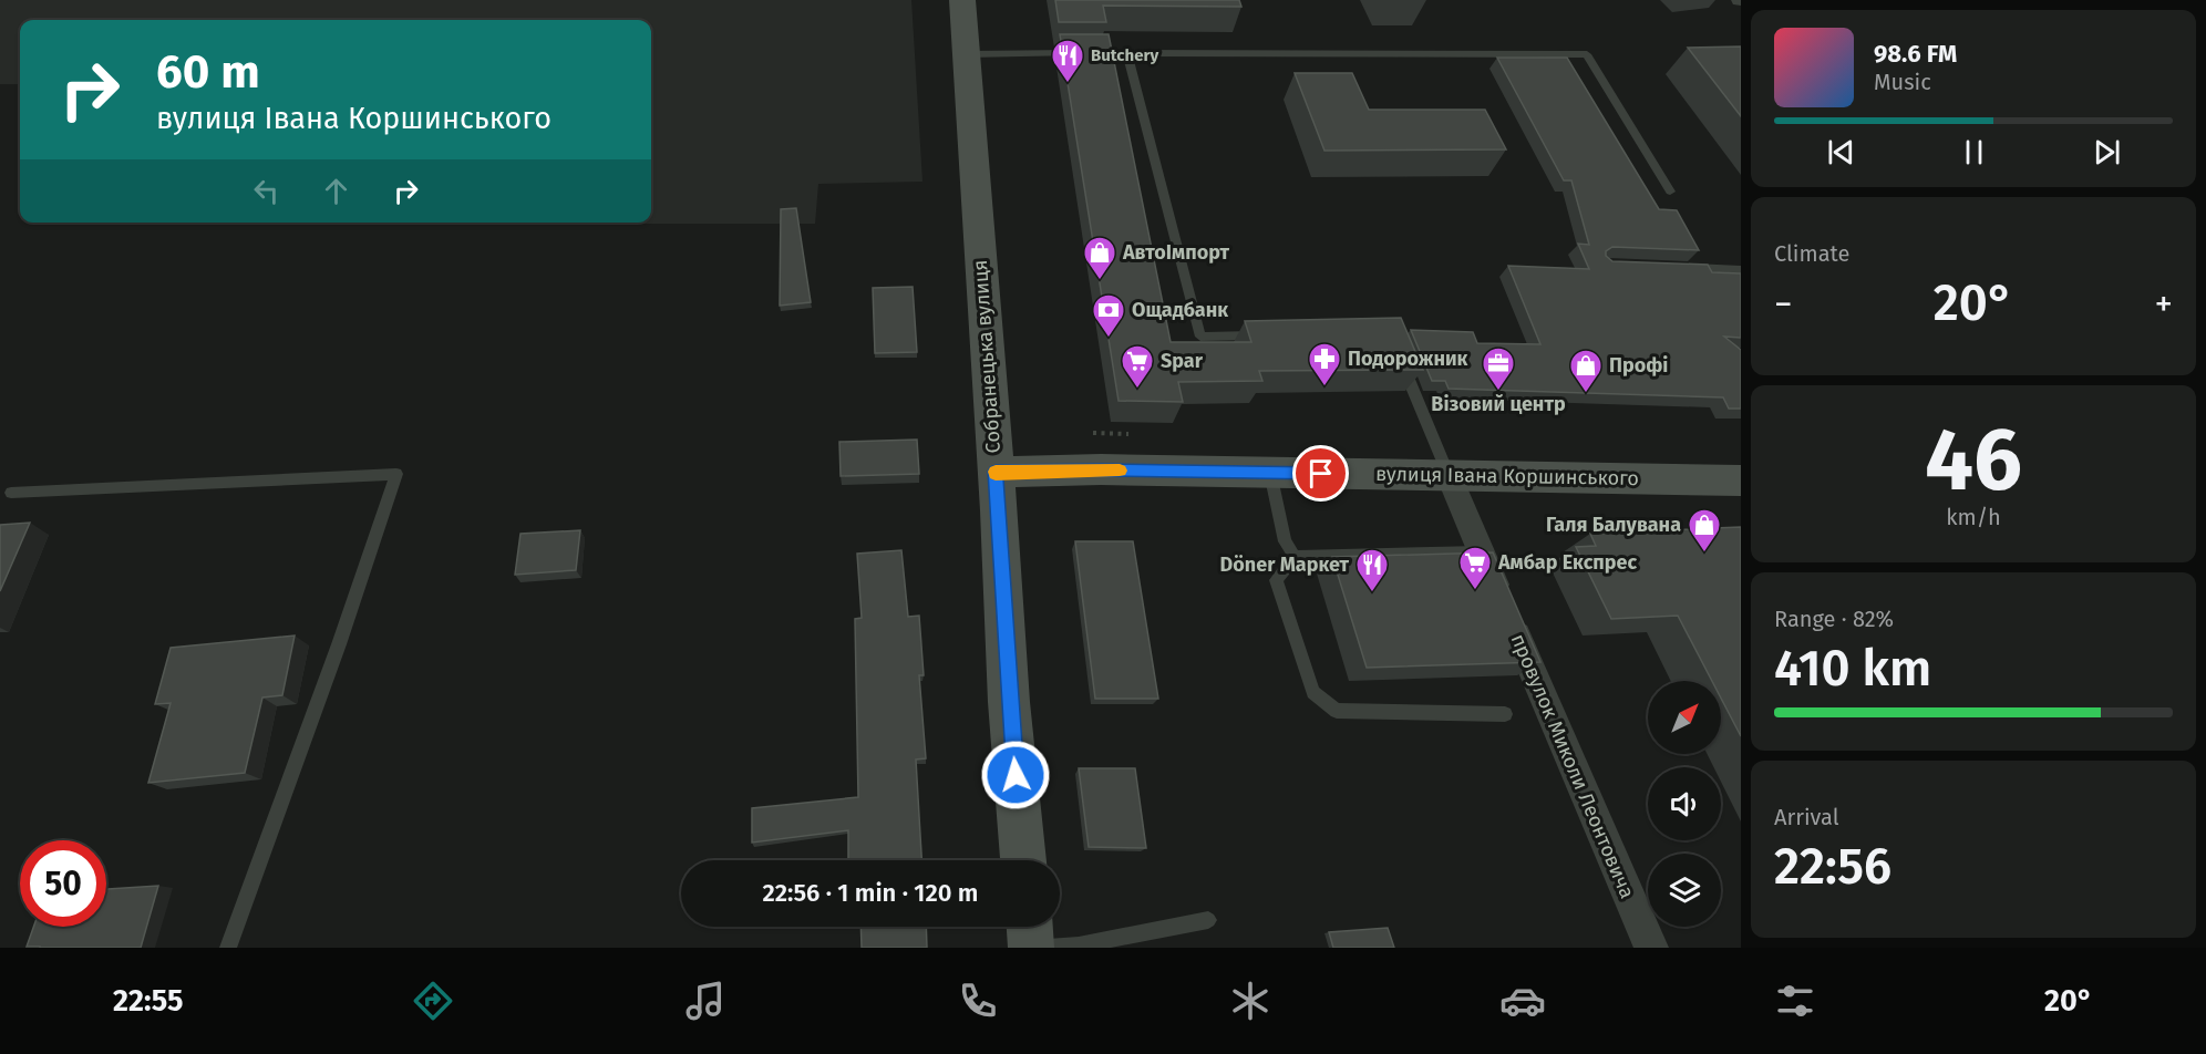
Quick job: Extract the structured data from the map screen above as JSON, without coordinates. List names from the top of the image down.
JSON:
{
  "streets": {
    "main road": ["Собранецька вулиця", "вулиця Івана Коршинського"],
    "street": ["провулок Миколи Леонтовича"]
  },
  "crossings": [
    ["Собранецька вулиця", "вулиця Івана Коршинського"],
    ["вулиця Івана Коршинського", "провулок Миколи Леонтовича"]
  ],
  "places": {
    "restaurant": ["Butchery", "Döner Маркет"],
    "shop": ["АвтоІмпорт", "Профі", "Галя Балувана"],
    "bank": ["Ощадбанк"],
    "pharmacy": ["Подорожник"],
    "supermarket": ["Spar", "Амбар Експрес"],
    "office": ["Візовий центр"]
  },
  "north": "top right",
  "page": {
    "turn": ["60 m", "вулиця Івана Коршинського"],
    "song": ["98.6 FM", "Music"],
    "tile": [
      "Climate",
      ["46", "km/h"],
      ["Range · 82%", "410 km"],
      ["Arrival", "22:56"]
    ],
    "heat": ["−", "20°", "+"],
    "limit": "50",
    "trip": "22:56 · 1 min · 120 m",
    "tabs": ["22:55", "20°"]
  }
}
